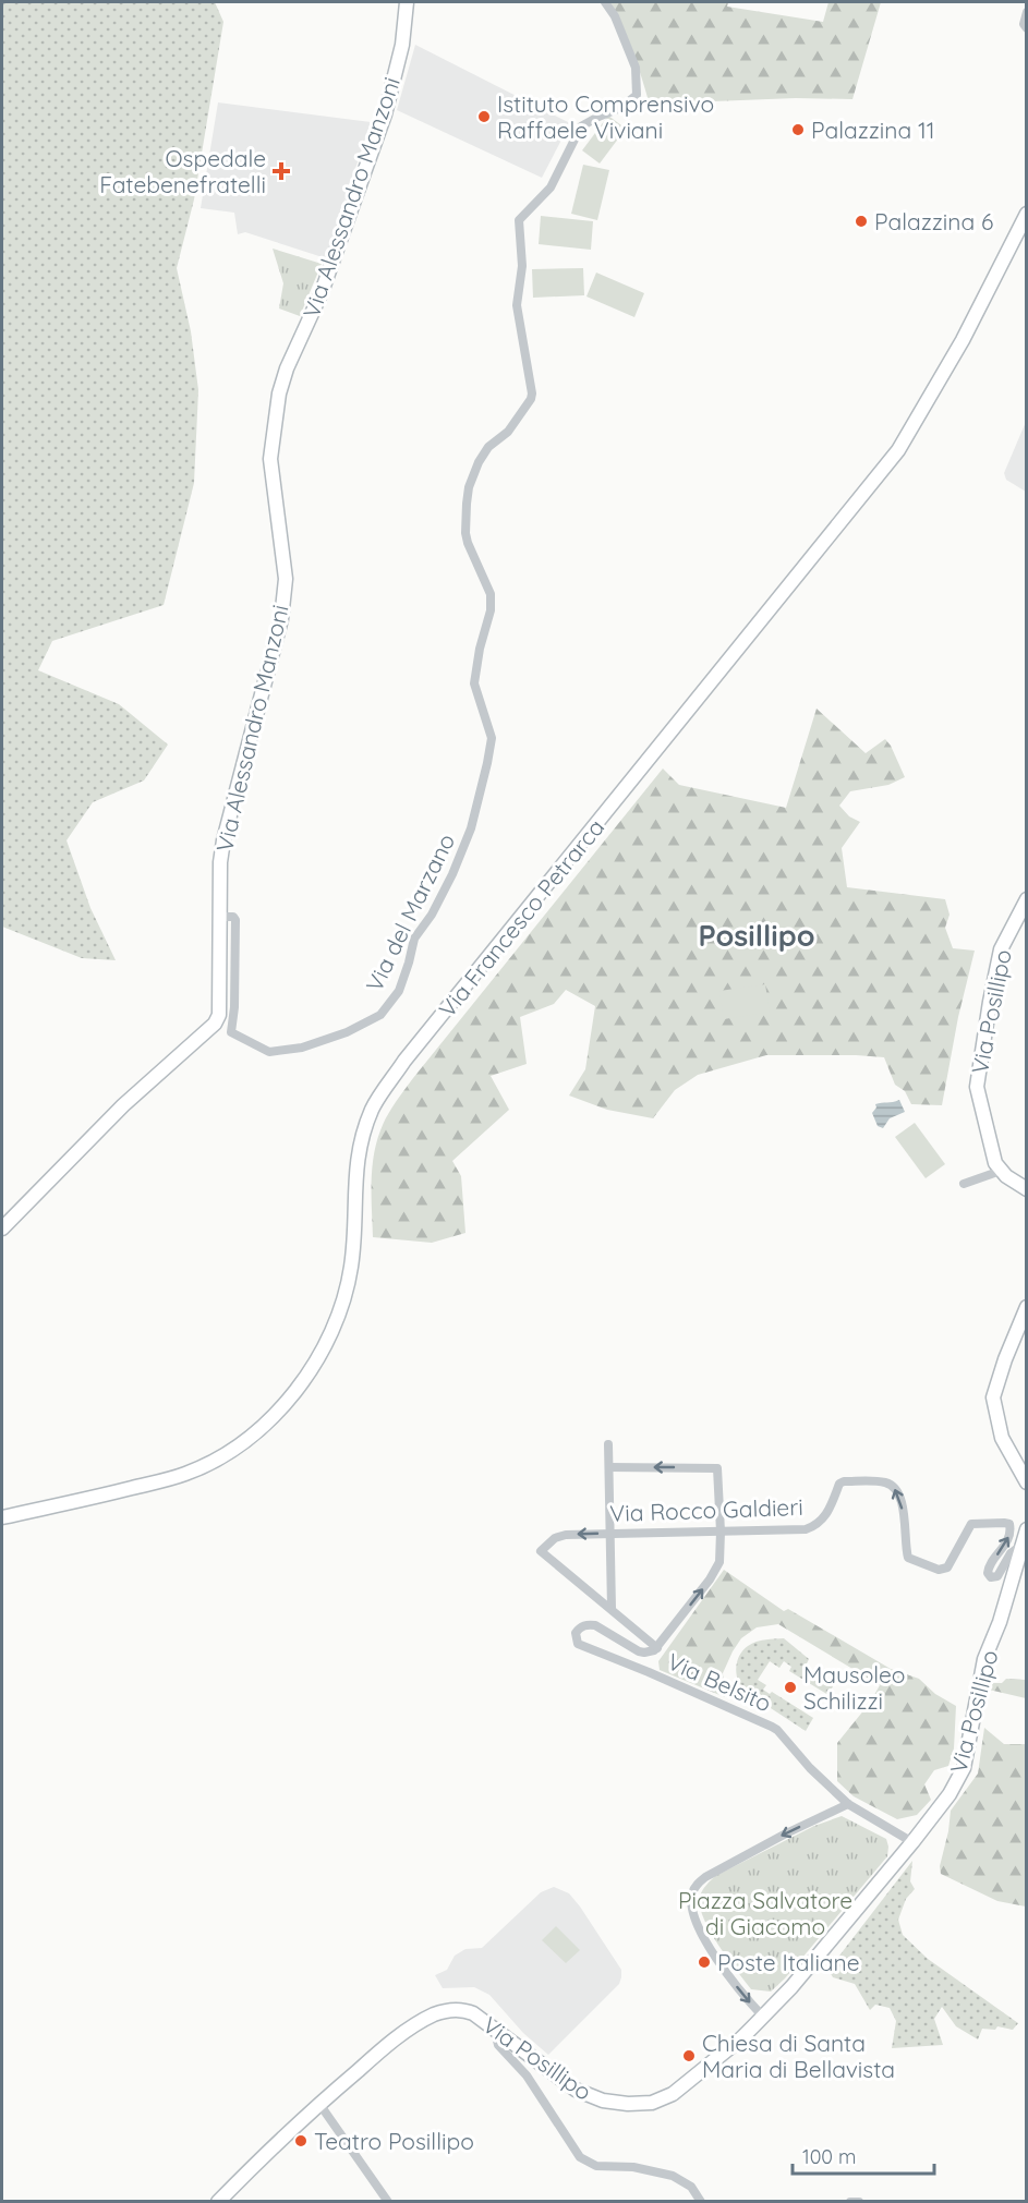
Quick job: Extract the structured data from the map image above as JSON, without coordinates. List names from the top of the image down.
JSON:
{
  "streets": {
    "street": [
      "Via Alessandro Manzoni",
      "Via del Marzano",
      "Via Francesco Petrarca",
      "Via Posillipo",
      "Via Rocco Galdieri",
      "Via Belsito"
    ]
  },
  "crossings": [
    ["Via Alessandro Manzoni", "Via del Marzano"],
    ["Via Posillipo", "Via Rocco Galdieri"],
    ["Via Posillipo", "Via Belsito"]
  ],
  "districts": ["Posillipo"],
  "parks": ["Piazza Salvatore di Giacomo"],
  "places": {
    "other": [
      "Istituto Comprensivo Raffaele Viviani",
      "Palazzina 11",
      "Palazzina 6",
      "Mausoleo Schilizzi",
      "Poste Italiane",
      "Chiesa di Santa Maria di Bellavista",
      "Teatro Posillipo"
    ],
    "health": ["Ospedale Fatebenefratelli"]
  },
  "scale_bar": "100 m"
}
